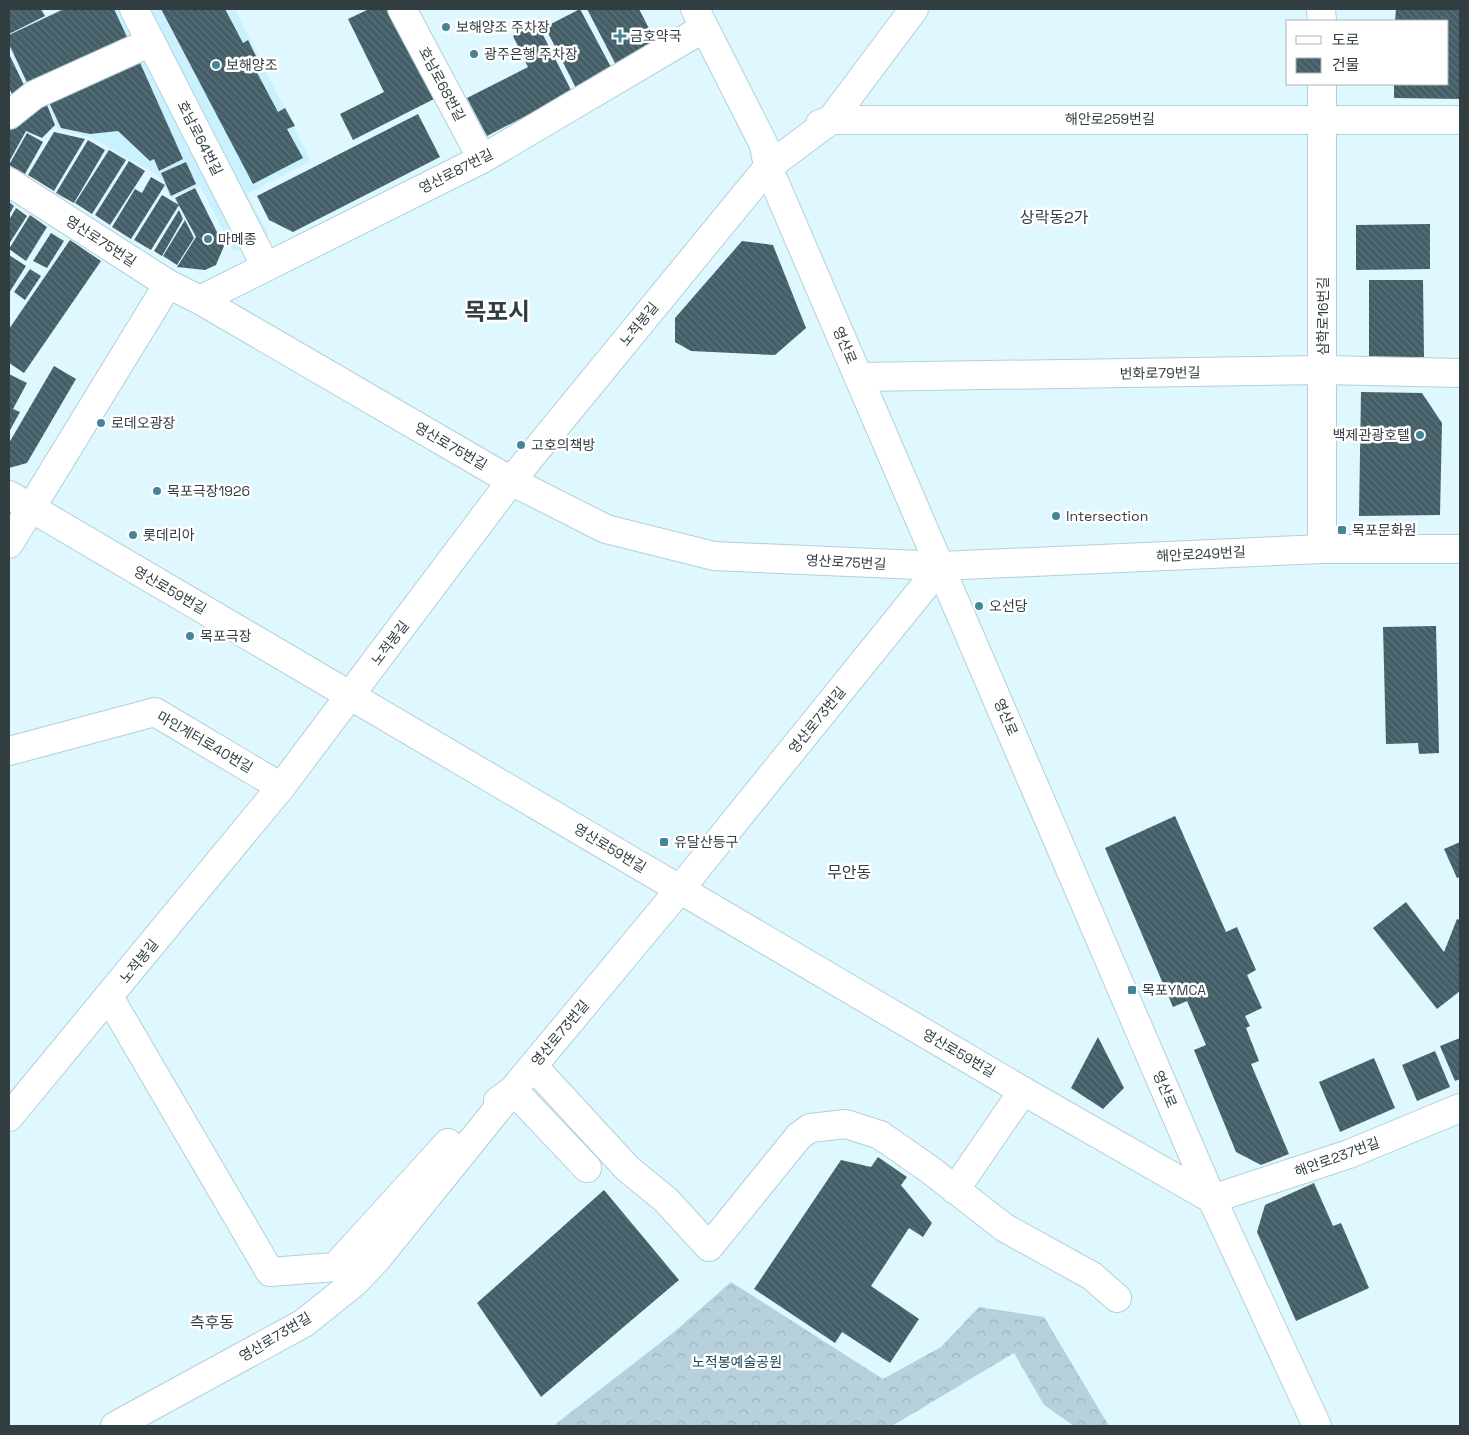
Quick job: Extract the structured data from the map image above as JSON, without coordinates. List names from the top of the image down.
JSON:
{
  "streets": {
    "street": [
      "호남로68번길",
      "해안로259번길",
      "호남로64번길",
      "영산로87번길",
      "영산로75번길",
      "삼학로16번길",
      "노적봉길",
      "영산로",
      "번화로79번길",
      "해안로249번길",
      "영산로59번길",
      "영산로73번길",
      "마인계터로40번길",
      "해안로237번길"
    ]
  },
  "crossings": [
    ["호남로68번길", "영산로87번길"],
    ["해안로259번길", "삼학로16번길"],
    ["해안로259번길", "노적봉길"],
    ["호남로64번길", "영산로87번길"],
    ["영산로87번길", "영산로75번길"],
    ["영산로87번길", "영산로"],
    ["영산로75번길", "노적봉길"],
    ["영산로75번길", "영산로"],
    ["영산로75번길", "해안로249번길"],
    ["영산로75번길", "영산로73번길"],
    ["삼학로16번길", "번화로79번길"],
    ["삼학로16번길", "해안로249번길"],
    ["노적봉길", "영산로"],
    ["노적봉길", "영산로59번길"],
    ["노적봉길", "마인계터로40번길"],
    ["영산로", "번화로79번길"],
    ["영산로", "해안로249번길"],
    ["영산로", "영산로59번길"],
    ["영산로", "영산로73번길"],
    ["영산로", "해안로237번길"],
    ["해안로249번길", "영산로73번길"],
    ["영산로59번길", "영산로73번길"],
    ["영산로59번길", "해안로237번길"]
  ],
  "districts": [
    "상락동2가",
    "목포시",
    "무안동",
    "측후동"
  ],
  "parks": ["노적봉예술공원"],
  "places": {
    "other": [
      "보해양조 주차장",
      "광주은행 주차장",
      "보해양조",
      "마메종",
      "로데오광장",
      "백제관광호텔",
      "고호의책방",
      "목포극장1926",
      "Intersection",
      "롯데리아",
      "오선당",
      "목포극장"
    ],
    "health": ["금호약국"],
    "transit": ["목포문화원", "유달산등구", "목포YMCA"]
  },
  "legend": ["도로", "건물"]
}
